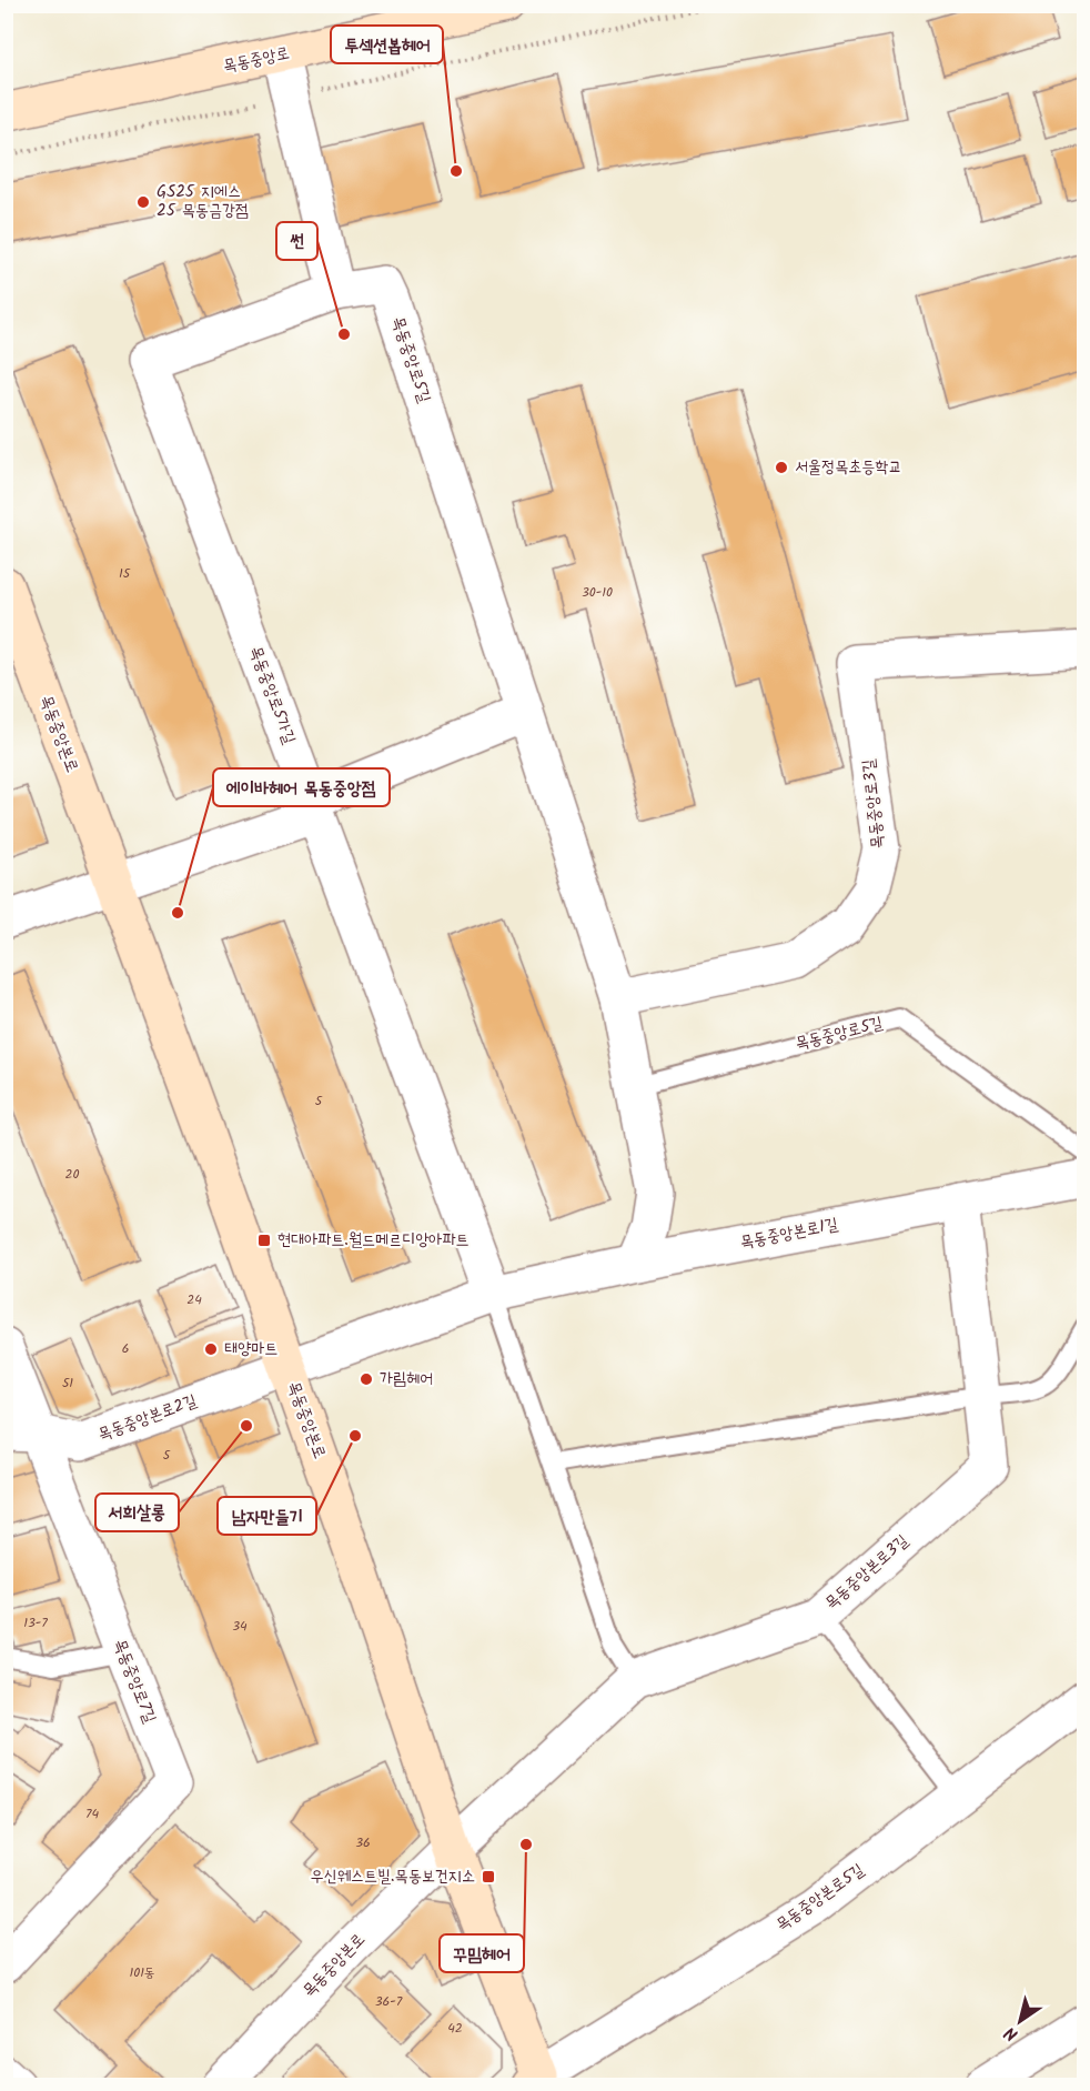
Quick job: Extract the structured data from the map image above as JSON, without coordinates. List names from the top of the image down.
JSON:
{
  "streets": {
    "street": [
      "목동중앙로",
      "목동중앙로5길",
      "목동중앙로5가길",
      "목동중앙본로",
      "목동중앙로3길",
      "목동중앙본로1길",
      "목동중앙본로2길",
      "목동중앙본로3길",
      "목동중앙로7길",
      "목동중앙본로5길"
    ]
  },
  "crossings": [
    ["목동중앙로5길", "목동중앙로5가길"],
    ["목동중앙로5길", "목동중앙로3길"],
    ["목동중앙로5길", "목동중앙본로1길"],
    ["목동중앙로5가길", "목동중앙본로1길"],
    ["목동중앙본로", "목동중앙본로1길"],
    ["목동중앙본로", "목동중앙본로2길"],
    ["목동중앙본로", "목동중앙본로3길"],
    ["목동중앙본로", "목동중앙본로5길"],
    ["목동중앙본로1길", "목동중앙본로2길"],
    ["목동중앙본로1길", "목동중앙본로3길"],
    ["목동중앙본로2길", "목동중앙로7길"]
  ],
  "places": {
    "other": [
      "투섹션봅헤어",
      "GS25 지에스 25 목동금강점",
      "썬",
      "서울정목초등학교",
      "에이바헤어 목동중앙점",
      "태양마트",
      "가림헤어",
      "서희살롱",
      "남자만들기",
      "꾸밈헤어"
    ],
    "transit": ["현대아파트.월드메르디앙아파트", "우신웨스트빌.목동보건지소"]
  },
  "house_numbers": [
    "15",
    "30-10",
    "5",
    "20",
    "24",
    "6",
    "51",
    "5",
    "13-7",
    "34",
    "74",
    "36",
    "101동",
    "36-7",
    "42"
  ],
  "north": "bottom left"
}
